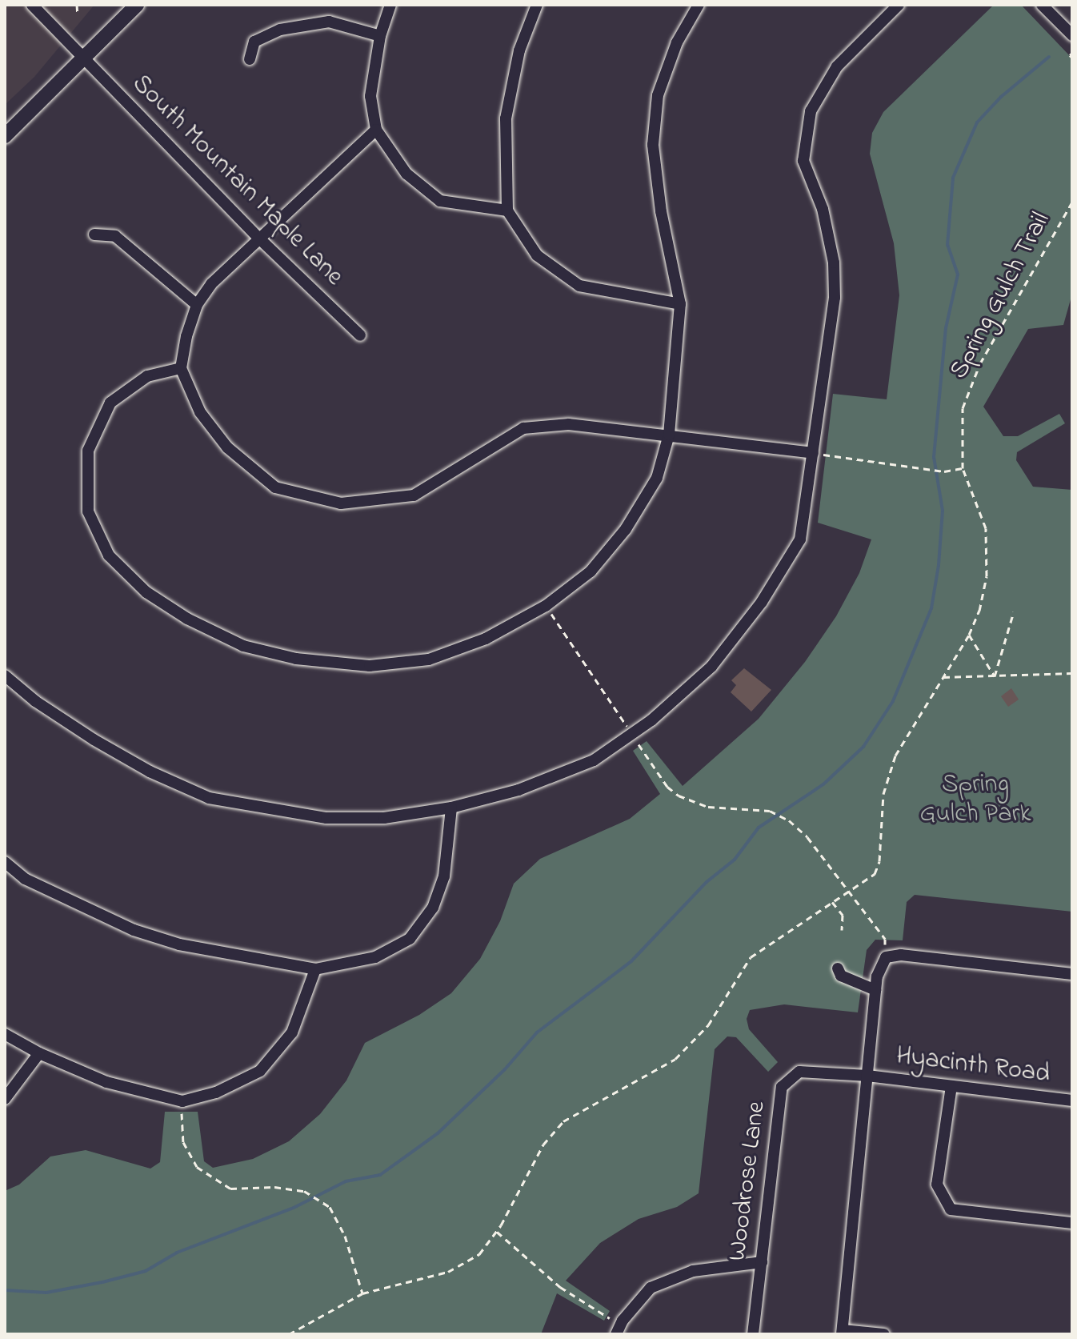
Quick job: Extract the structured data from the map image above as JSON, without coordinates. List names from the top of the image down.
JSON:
{
  "streets": {
    "street": ["South Mountain Maple Lane", "Hyacinth Road", "Woodrose Lane"],
    "path": ["Spring Gulch Trail"]
  },
  "crossings": [
    ["Hyacinth Road", "Woodrose Lane"]
  ],
  "parks": ["Spring Gulch Park"]
}
